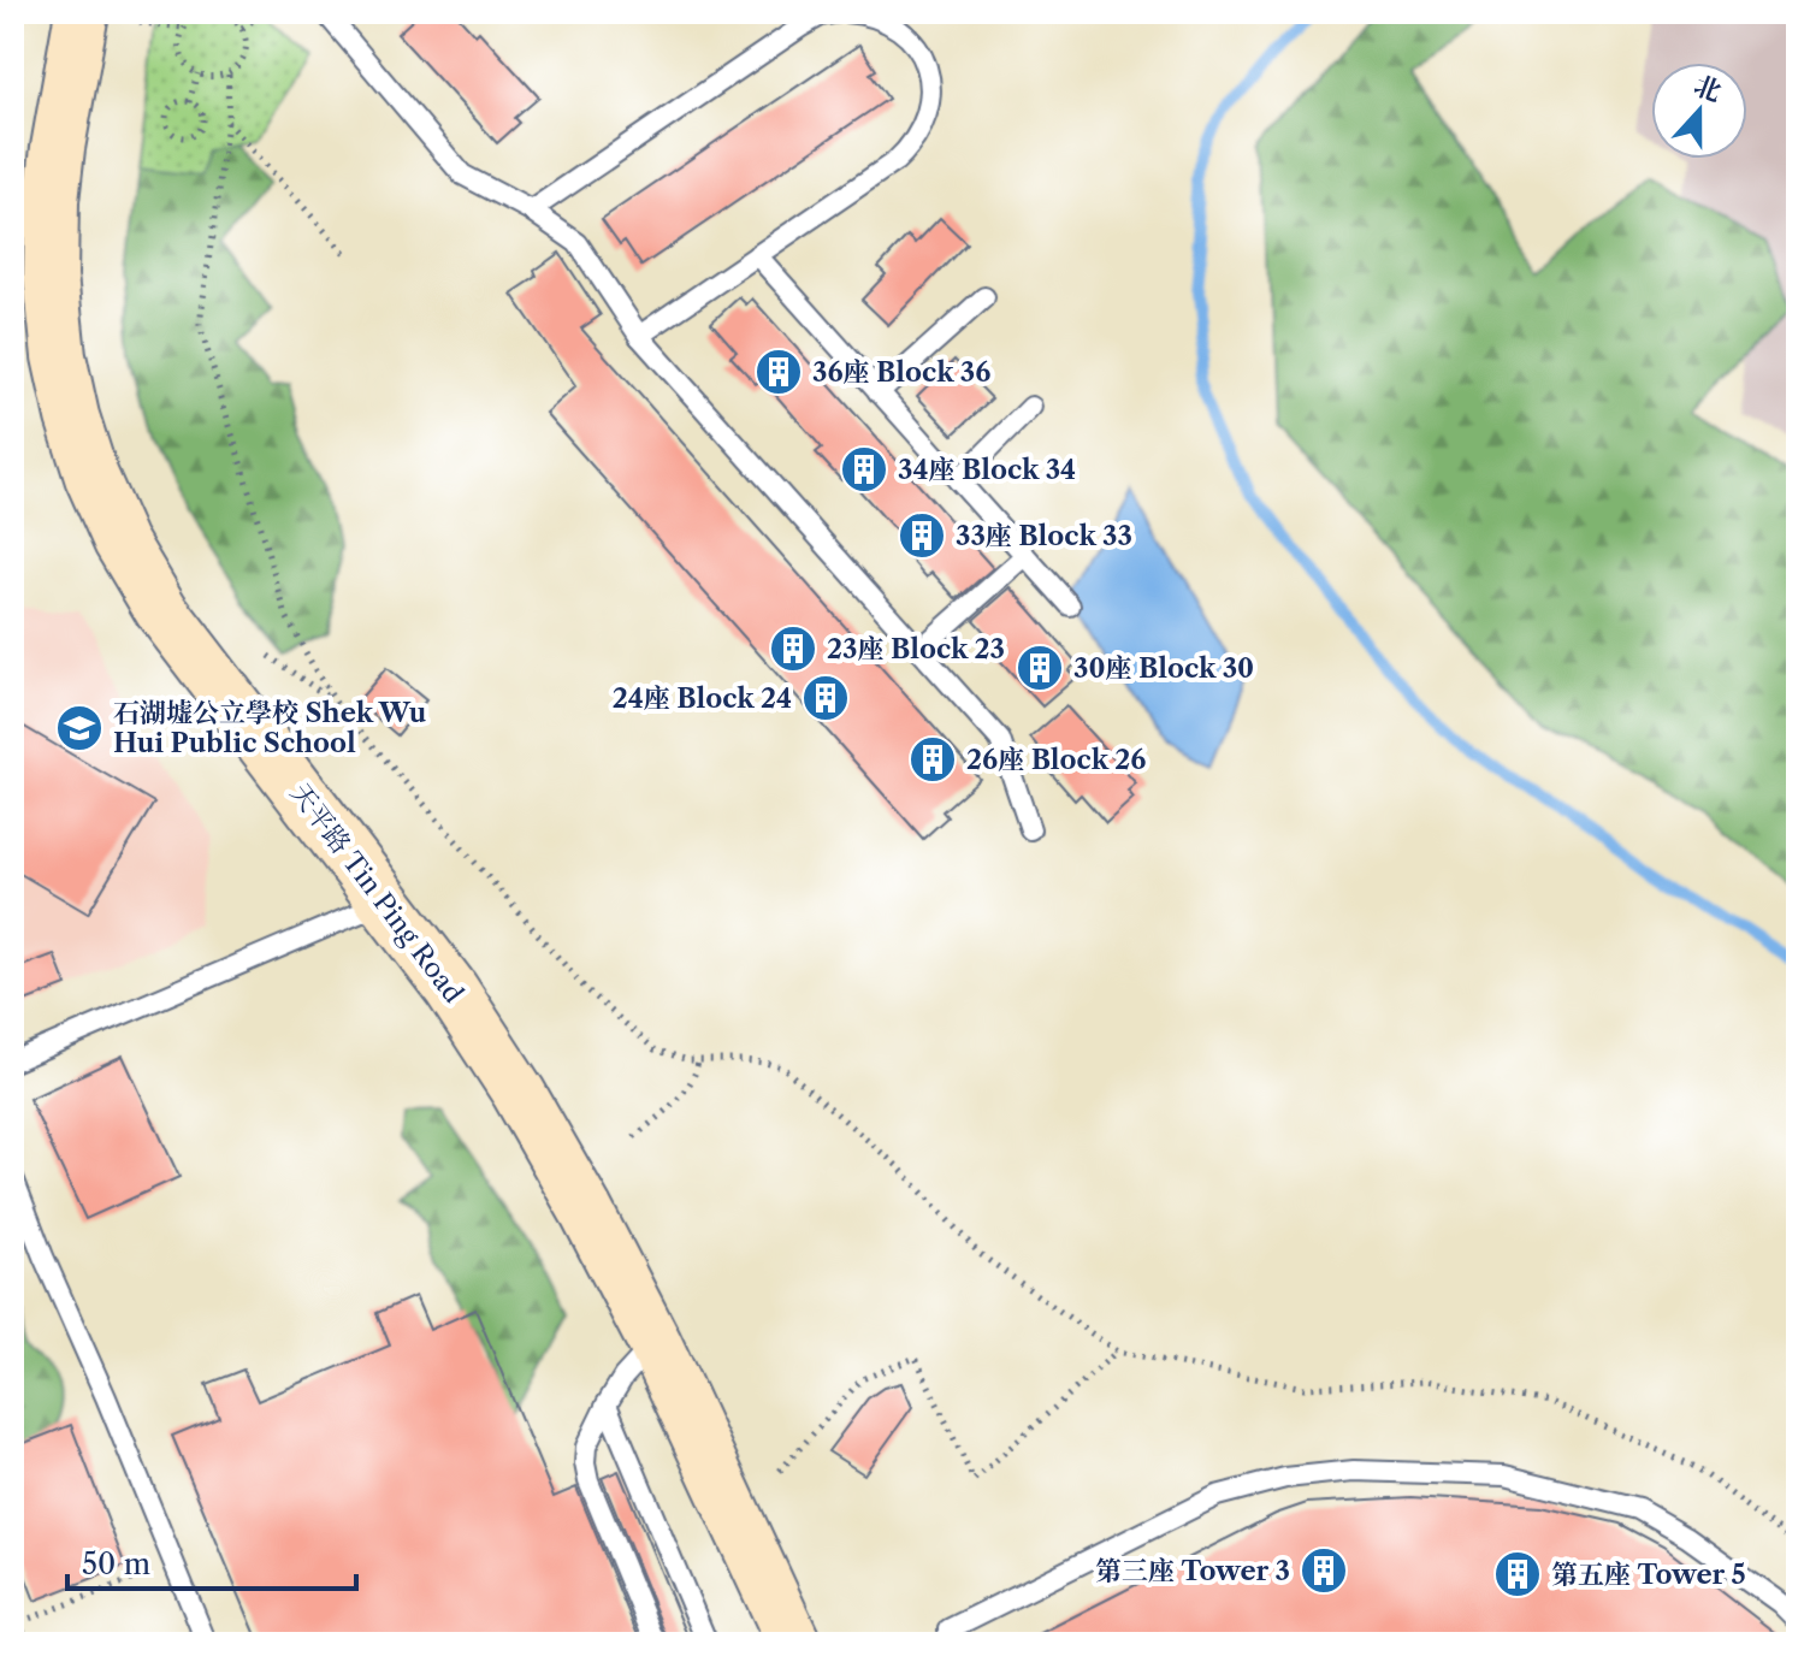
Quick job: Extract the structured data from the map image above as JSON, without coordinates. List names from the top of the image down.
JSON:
{
  "streets": {
    "street": ["天平路 Tin Ping Road"]
  },
  "places": {
    "building": [
      "36座 Block 36",
      "34座 Block 34",
      "33座 Block 33",
      "23座 Block 23",
      "30座 Block 30",
      "24座 Block 24",
      "26座 Block 26",
      "第三座 Tower 3",
      "第五座 Tower 5"
    ],
    "school or university": ["石湖墟公立學校 Shek Wu Hui Public School"]
  },
  "scale_bar": "50 m",
  "north": "top"
}
